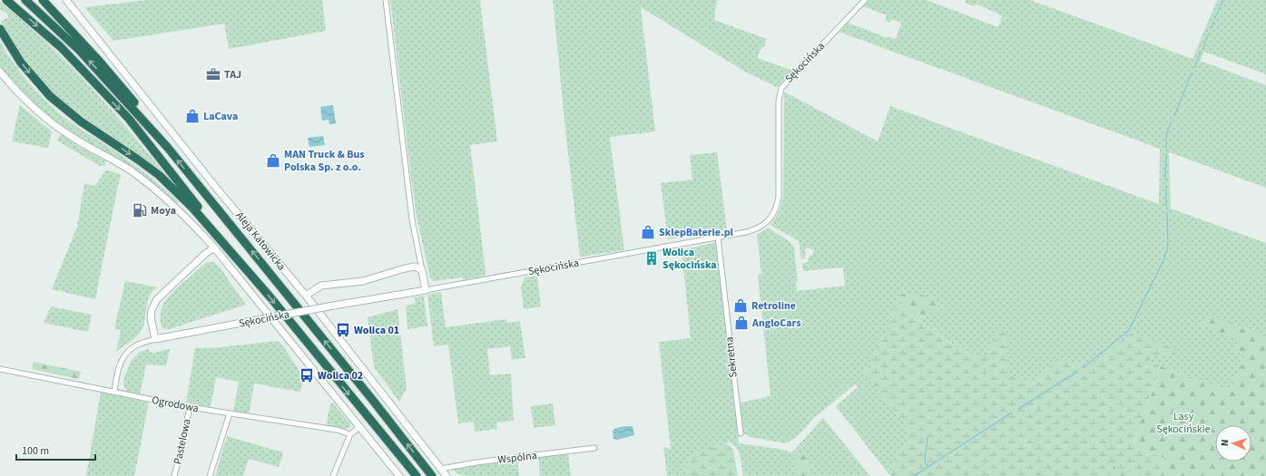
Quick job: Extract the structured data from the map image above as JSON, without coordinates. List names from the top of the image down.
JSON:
{
  "streets": {
    "street": [
      "Sękocińska",
      "Aleja Katowicka",
      "Sekretna",
      "Ogrodowa",
      "Pastelowa",
      "Wspólna"
    ]
  },
  "crossings": [
    ["Sękocińska", "Sekretna"],
    ["Sękocińska", "Ogrodowa"],
    ["Aleja Katowicka", "Wspólna"],
    ["Ogrodowa", "Pastelowa"]
  ],
  "parks": ["Lasy Sękocińskie"],
  "places": {
    "office": ["TAJ"],
    "shop": [
      "LaCava",
      "MAN Truck & Bus Polska Sp. z o.o.",
      "SklepBaterie.pl",
      "Retroline",
      "AngloCars"
    ],
    "fuel station": ["Moya"],
    "building": ["Wolica Sękocińska"],
    "bus stop": ["Wolica 01", "Wolica 02"]
  },
  "scale_bar": "100 m",
  "north": "left"
}
